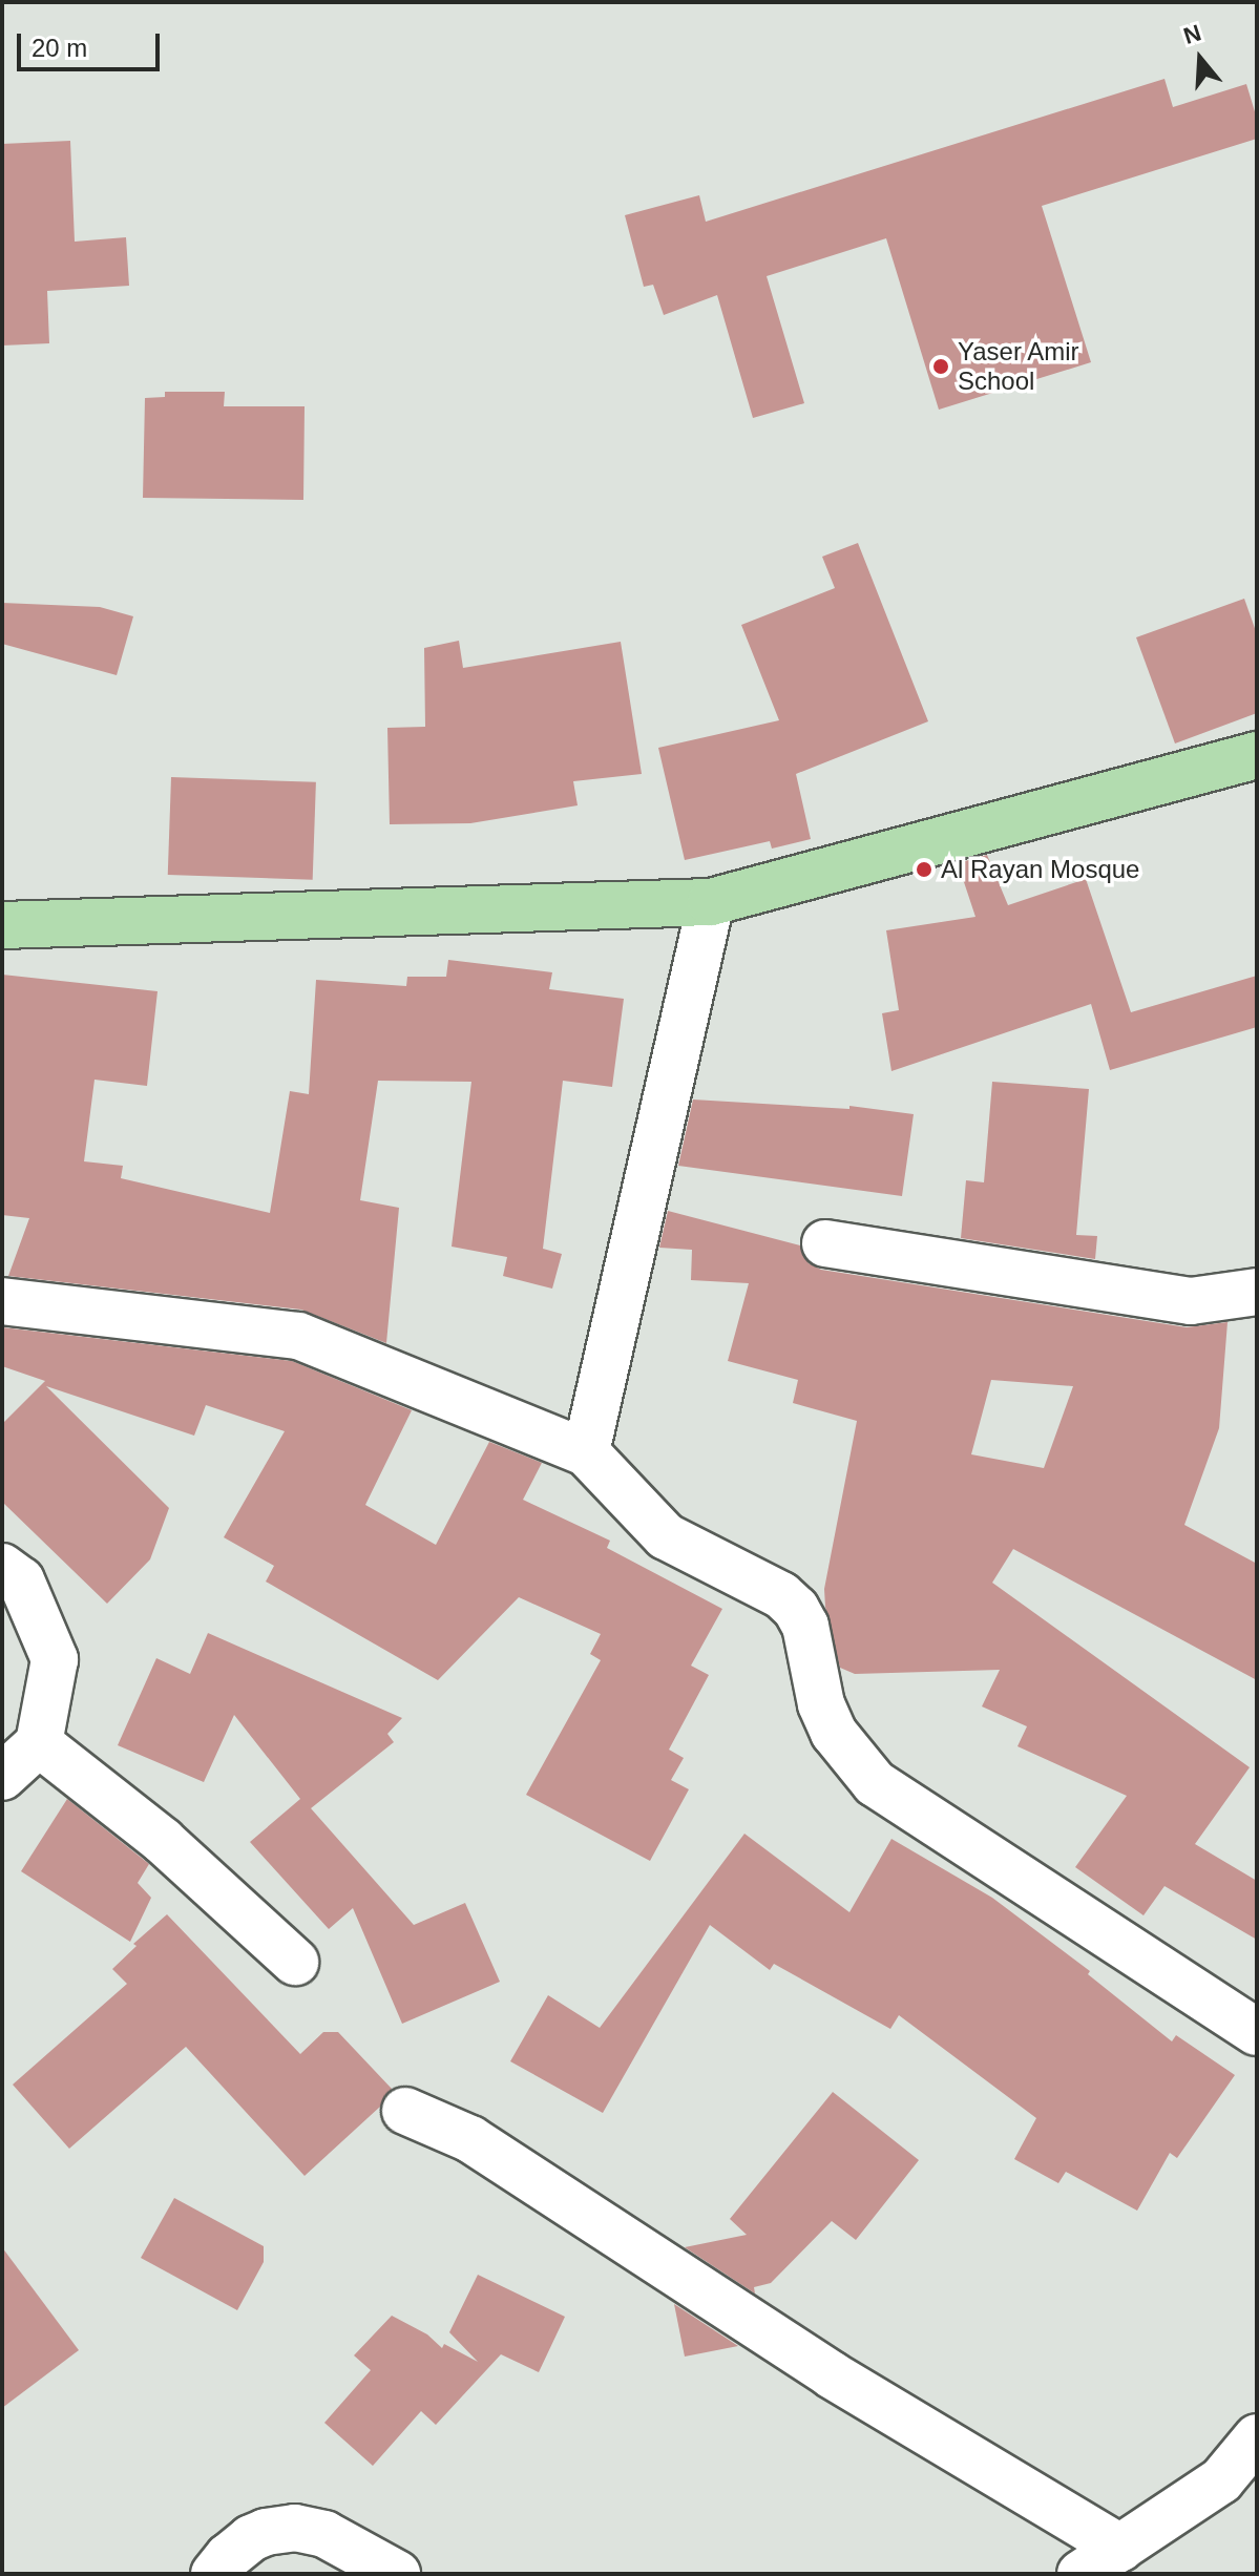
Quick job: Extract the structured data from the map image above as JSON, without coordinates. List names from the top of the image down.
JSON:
{
  "places": ["Yaser Amir School", "Al Rayan Mosque"],
  "scale_bar": "20 m",
  "north": "top"
}
